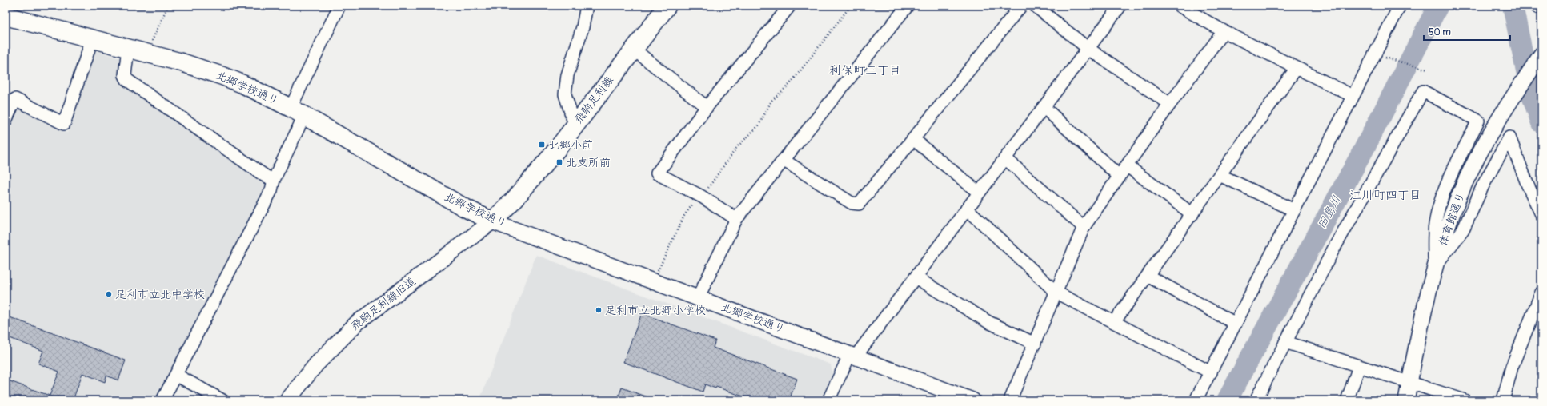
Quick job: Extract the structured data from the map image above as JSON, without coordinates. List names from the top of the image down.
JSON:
{
  "streets": {
    "main road": ["北郷学校通り", "飛駒足利線"],
    "street": ["体育館通り", "飛駒足利線旧道"]
  },
  "crossings": [
    ["北郷学校通り", "飛駒足利線"],
    ["北郷学校通り", "飛駒足利線旧道"],
    ["飛駒足利線", "飛駒足利線旧道"]
  ],
  "districts": ["利保町三丁目", "江川町四丁目"],
  "water": ["田島川"],
  "places": {
    "transit": ["北郷小前", "北支所前"],
    "other": ["足利市立北中学校", "足利市立北郷小学校"]
  },
  "scale_bar": "50 m"
}
